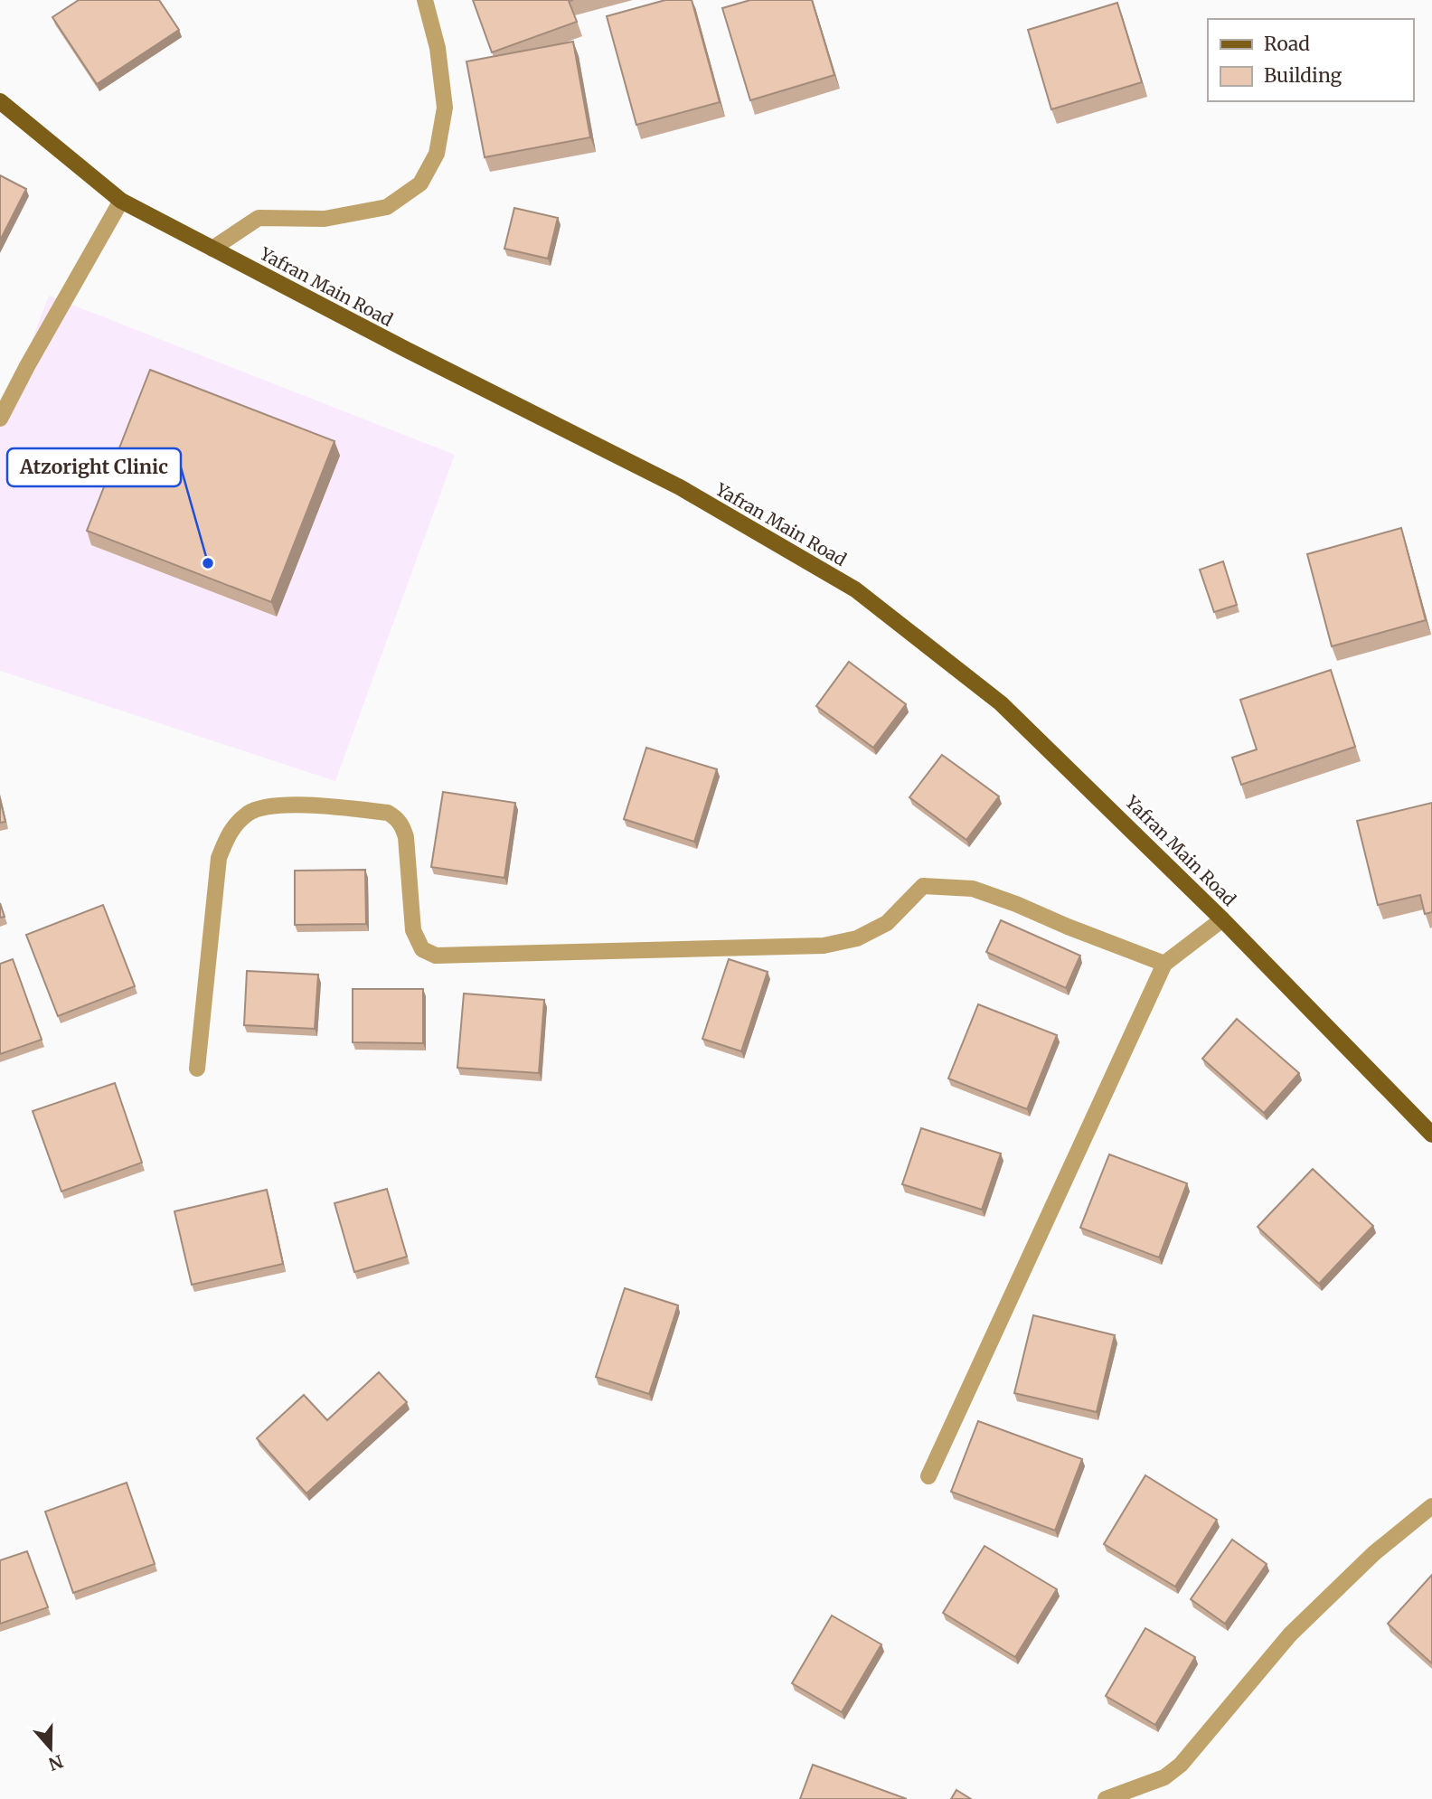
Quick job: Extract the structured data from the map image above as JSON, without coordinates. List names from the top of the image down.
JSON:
{
  "streets": {
    "main road": ["Yafran Main Road"]
  },
  "places": ["Atzoright Clinic"],
  "legend": ["Road", "Building"],
  "north": "bottom"
}
